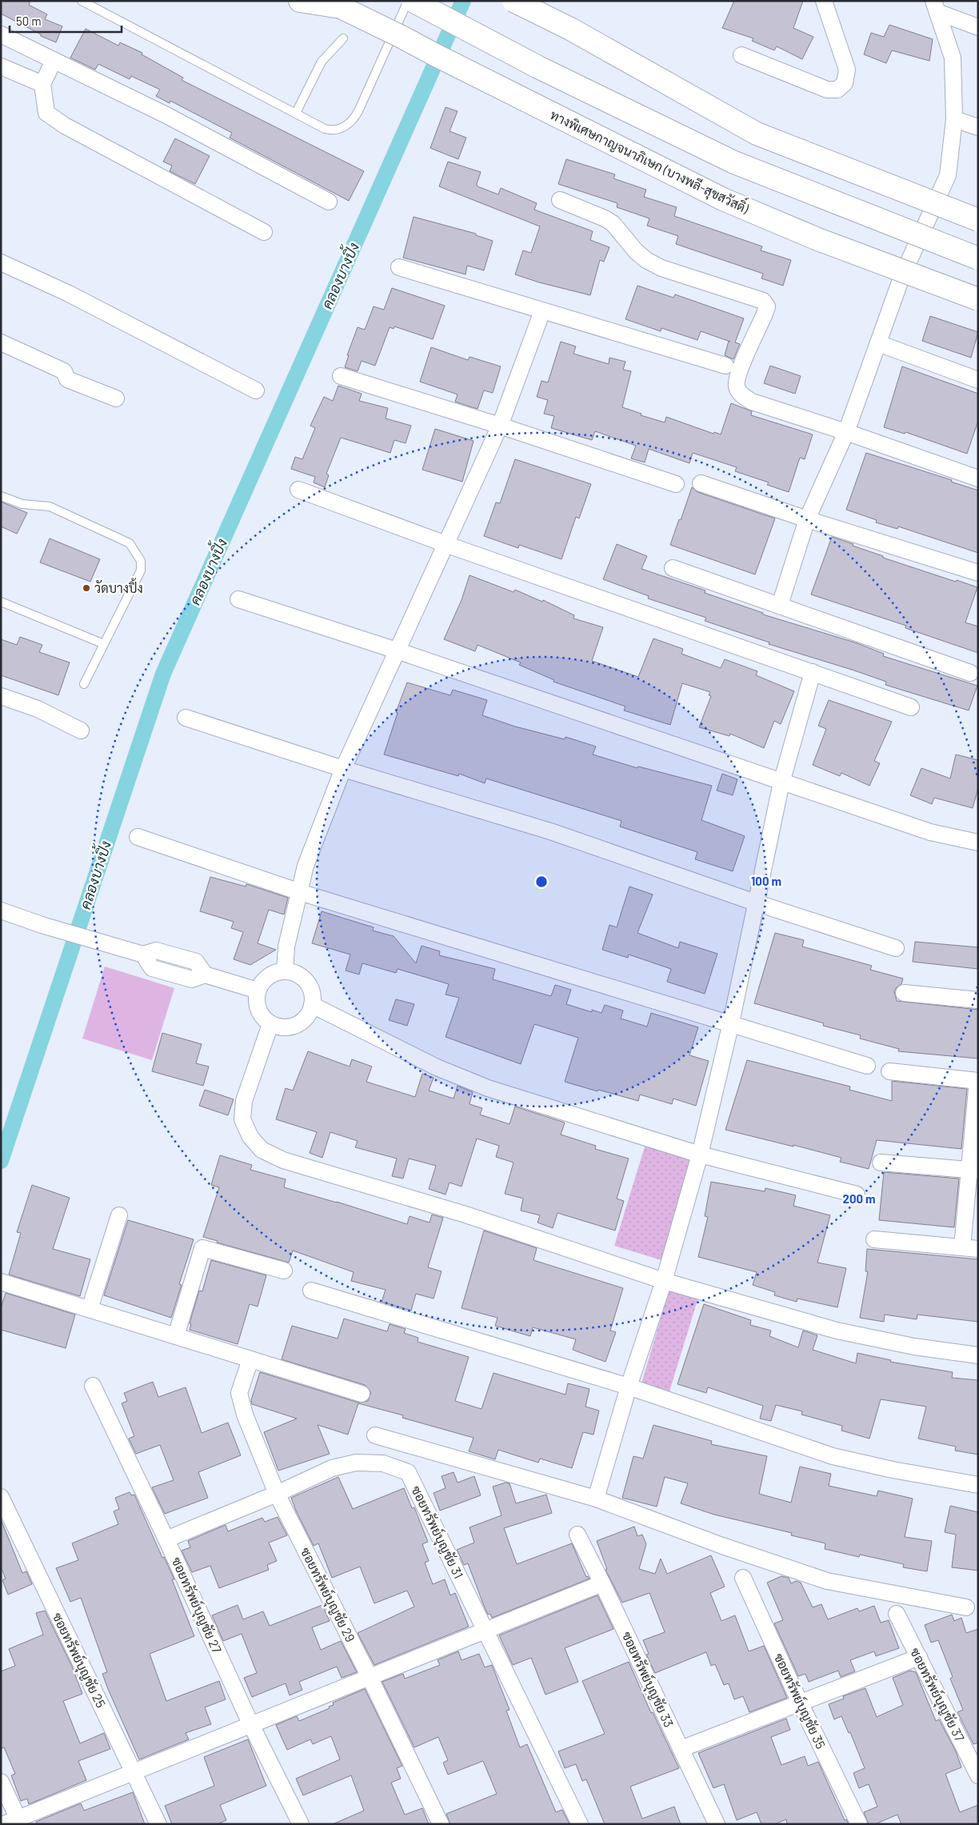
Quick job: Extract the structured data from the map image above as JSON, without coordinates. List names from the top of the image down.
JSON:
{
  "streets": {
    "highway": ["ทางพิเศษกาญจนาภิเษก (บางพลี-สุขสวัสดิ์)"],
    "street": [
      "ซอยทรัพย์บุญชัย 31",
      "ซอยทรัพย์บุญชัย 29",
      "ซอยทรัพย์บุญชัย 27",
      "ซอยทรัพย์บุญชัย 25",
      "ซอยทรัพย์บุญชัย 33",
      "ซอยทรัพย์บุญชัย 37",
      "ซอยทรัพย์บุญชัย 35"
    ]
  },
  "crossings": [
    ["ซอยทรัพย์บุญชัย 31", "ซอยทรัพย์บุญชัย 29"],
    ["ซอยทรัพย์บุญชัย 31", "ซอยทรัพย์บุญชัย 27"]
  ],
  "water": ["คลองบางปิ้ง"],
  "places": ["วัดบางปิ้ง"],
  "scale_bar": "50 m",
  "rings": ["100 m", "200 m"]
}
